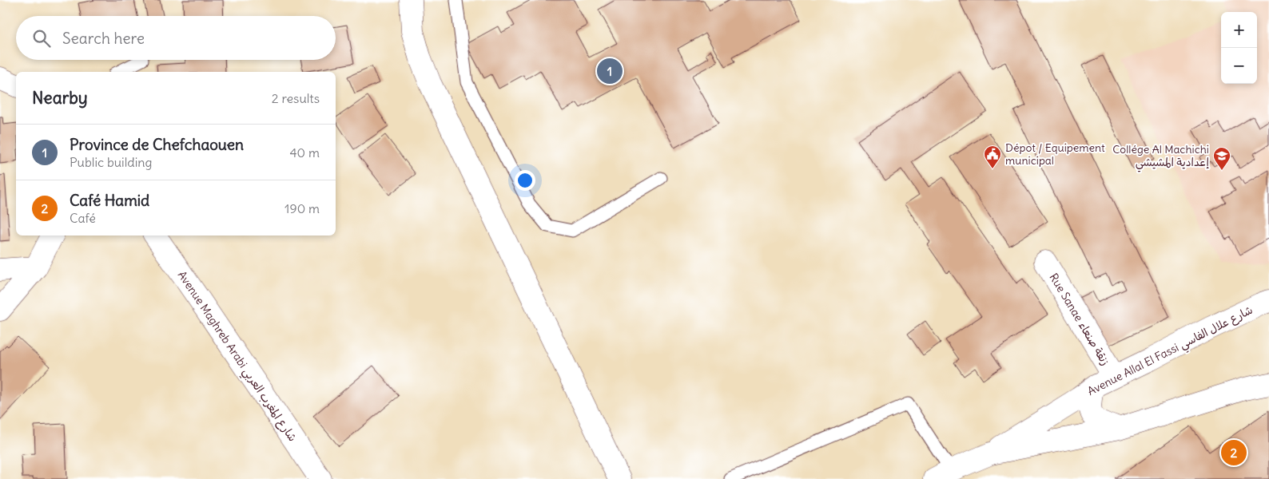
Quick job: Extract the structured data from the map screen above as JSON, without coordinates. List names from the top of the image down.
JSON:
{
  "streets": {
    "street": ["Rue Sanae زنقة صنعاء", "Avenue Allal El Fassi شارع علال الفاسي", "Avenue Maghreb Arabi شارع المغرب العربي"]
  },
  "crossings": [
    ["Rue Sanae زنقة صنعاء", "Avenue Allal El Fassi شارع علال الفاسي"]
  ],
  "places": {
    "public building": ["Dépot / Equipement municipal"],
    "school or university": ["Collége Al Machichi إعدادية المشيشي"]
  },
  "page": {
    "map_buttons": ["+", "−"],
    "search": "Search here",
    "pins": ["1", "2"],
    "heading": ["Nearby", "2 results"],
    "list": [
      {
        "mark": "1",
        "name": "Province de Chefchaouen",
        "note": "Public building",
        "value": "40 m"
      },
      {
        "mark": "2",
        "name": "Café Hamid",
        "note": "Café",
        "value": "190 m"
      }
    ]
  }
}
